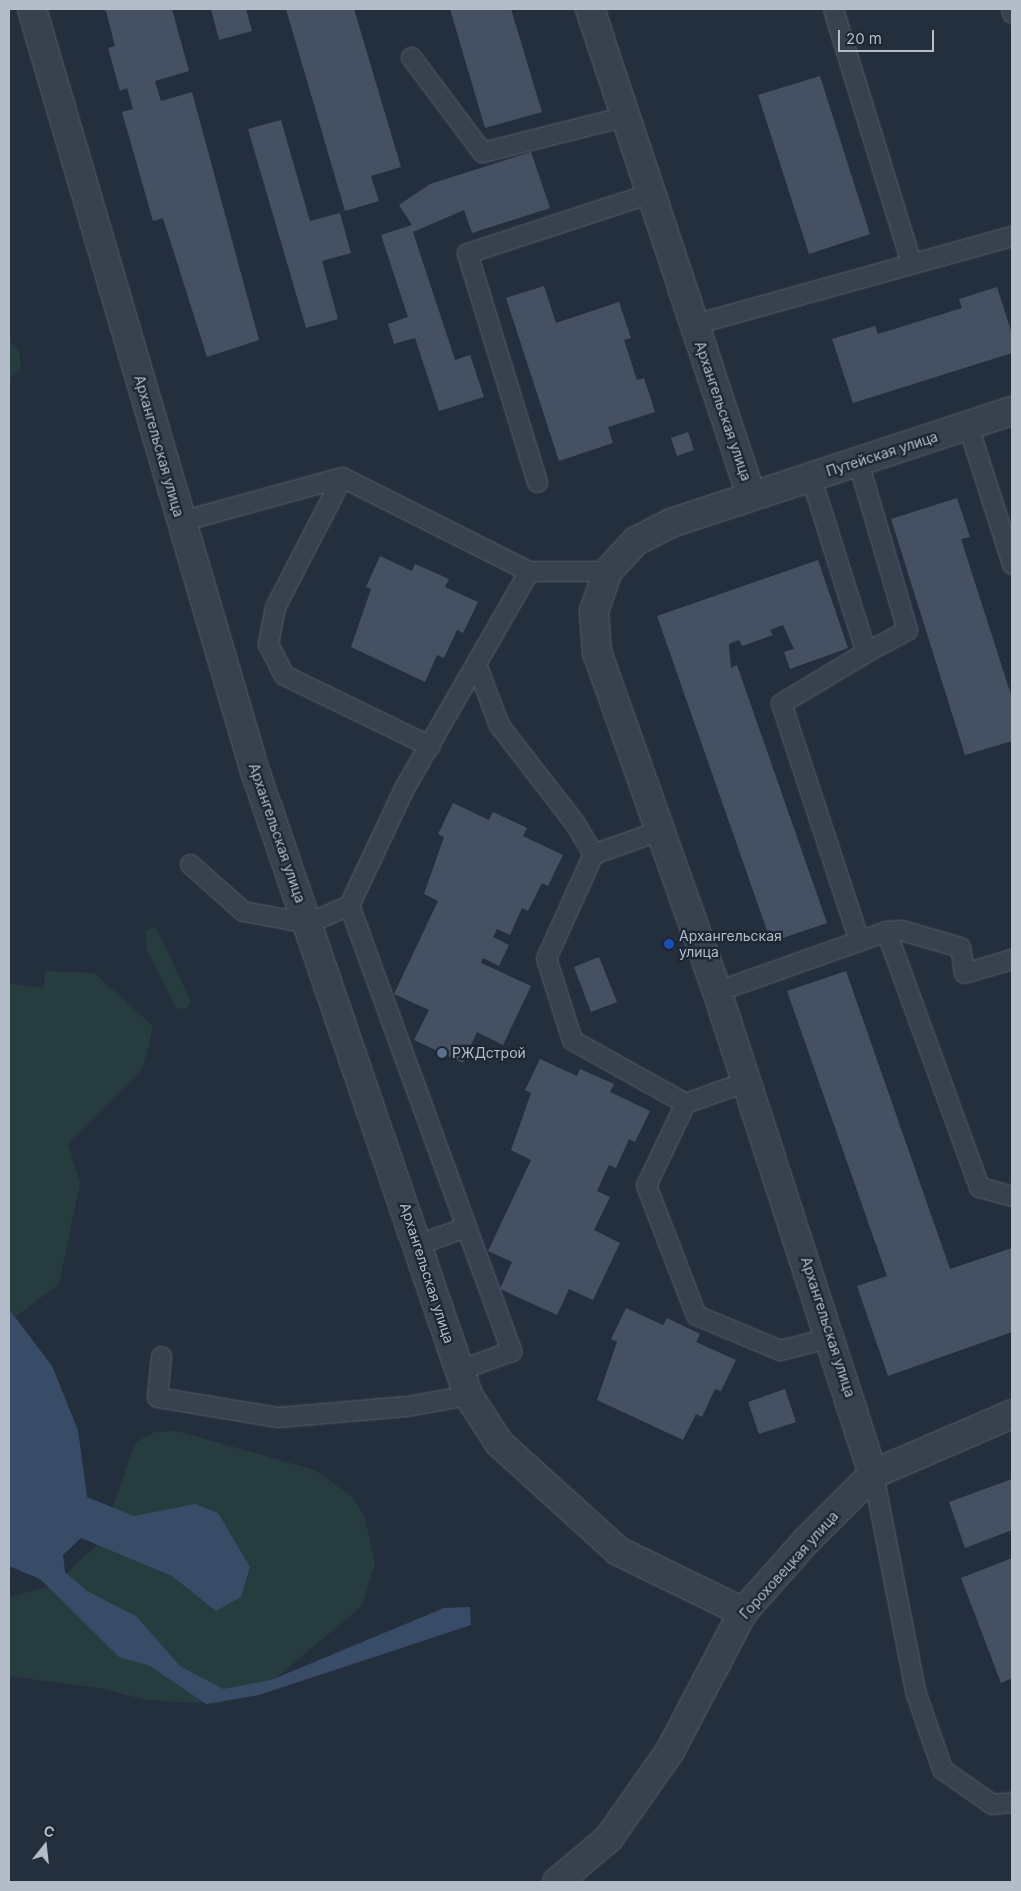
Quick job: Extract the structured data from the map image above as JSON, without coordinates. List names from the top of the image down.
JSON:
{
  "streets": {
    "street": ["Архангельская улица", "Путейская улица", "Гороховецкая улица"]
  },
  "crossings": [
    ["Архангельская улица", "Путейская улица"],
    ["Архангельская улица", "Гороховецкая улица"]
  ],
  "places": ["Архангельская улица", "РЖДстрой"],
  "scale_bar": "20 m",
  "north": "top"
}
